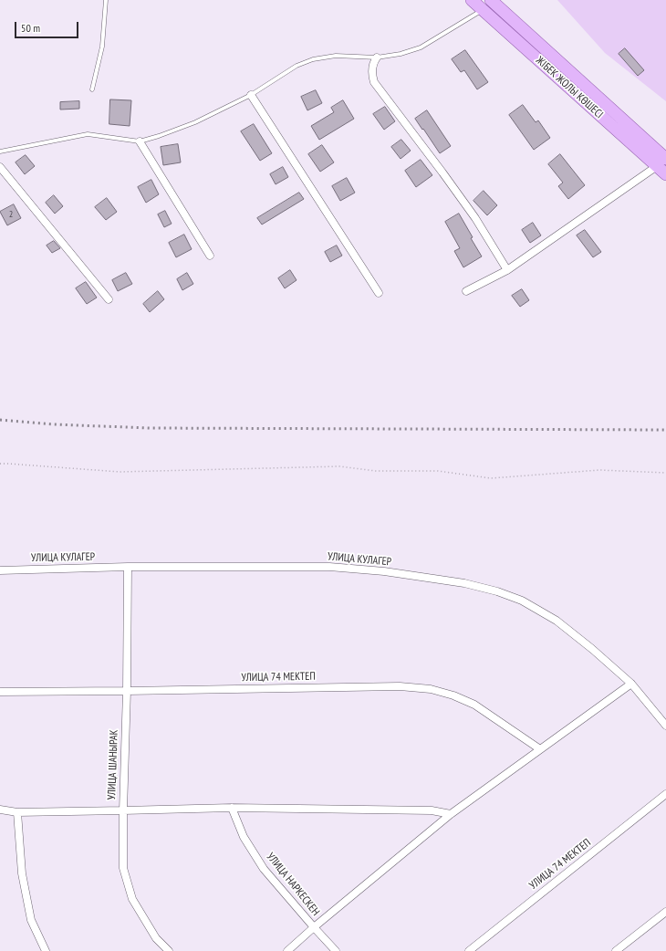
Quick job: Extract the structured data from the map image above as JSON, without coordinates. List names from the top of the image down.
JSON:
{
  "streets": {
    "main road": ["ЖІБЕК ЖОЛЫ КӨШЕСІ"],
    "street": [
      "УЛИЦА КУЛАГЕР",
      "УЛИЦА 74 МЕКТЕП",
      "УЛИЦА ШАНЫРАК",
      "УЛИЦА НАРКЕСКЕН"
    ]
  },
  "crossings": [
    ["УЛИЦА КУЛАГЕР", "УЛИЦА ШАНЫРАК"],
    ["УЛИЦА 74 МЕКТЕП", "УЛИЦА ШАНЫРАК"]
  ],
  "house_numbers": ["2"],
  "scale_bar": "50 m"
}
